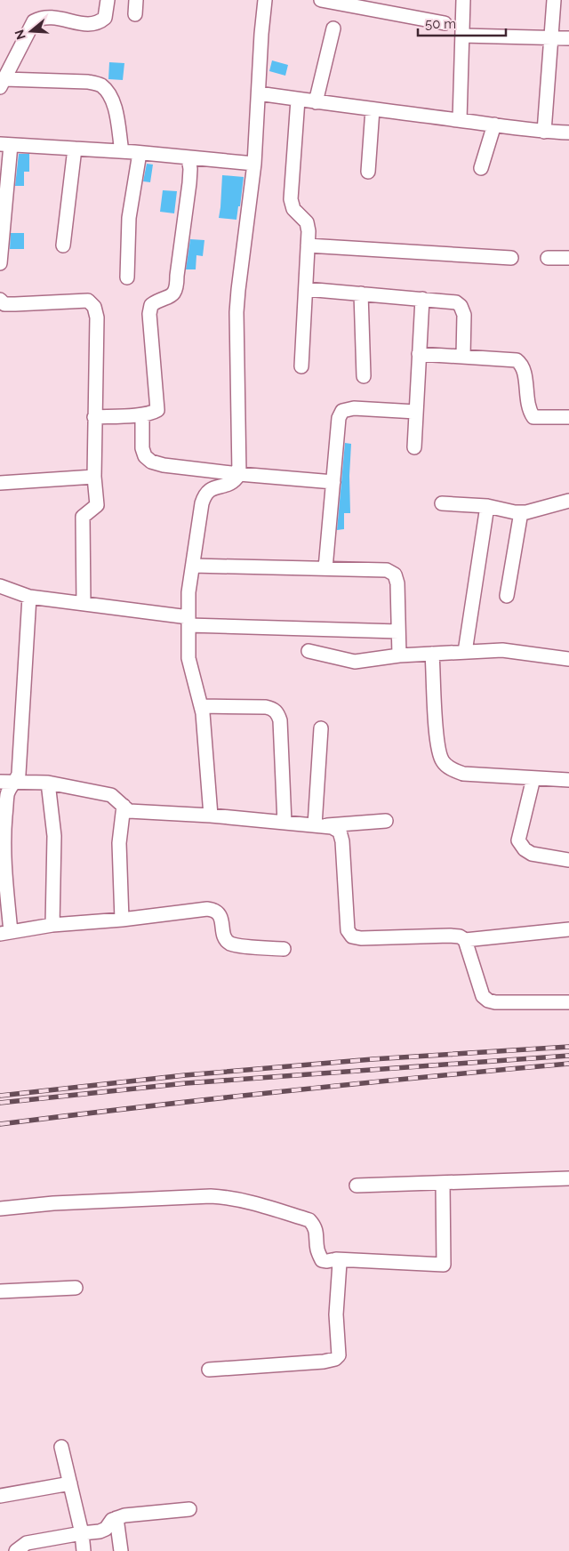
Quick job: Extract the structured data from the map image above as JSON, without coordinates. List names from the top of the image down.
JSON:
{
  "scale_bar": "50 m",
  "north": "left"
}
